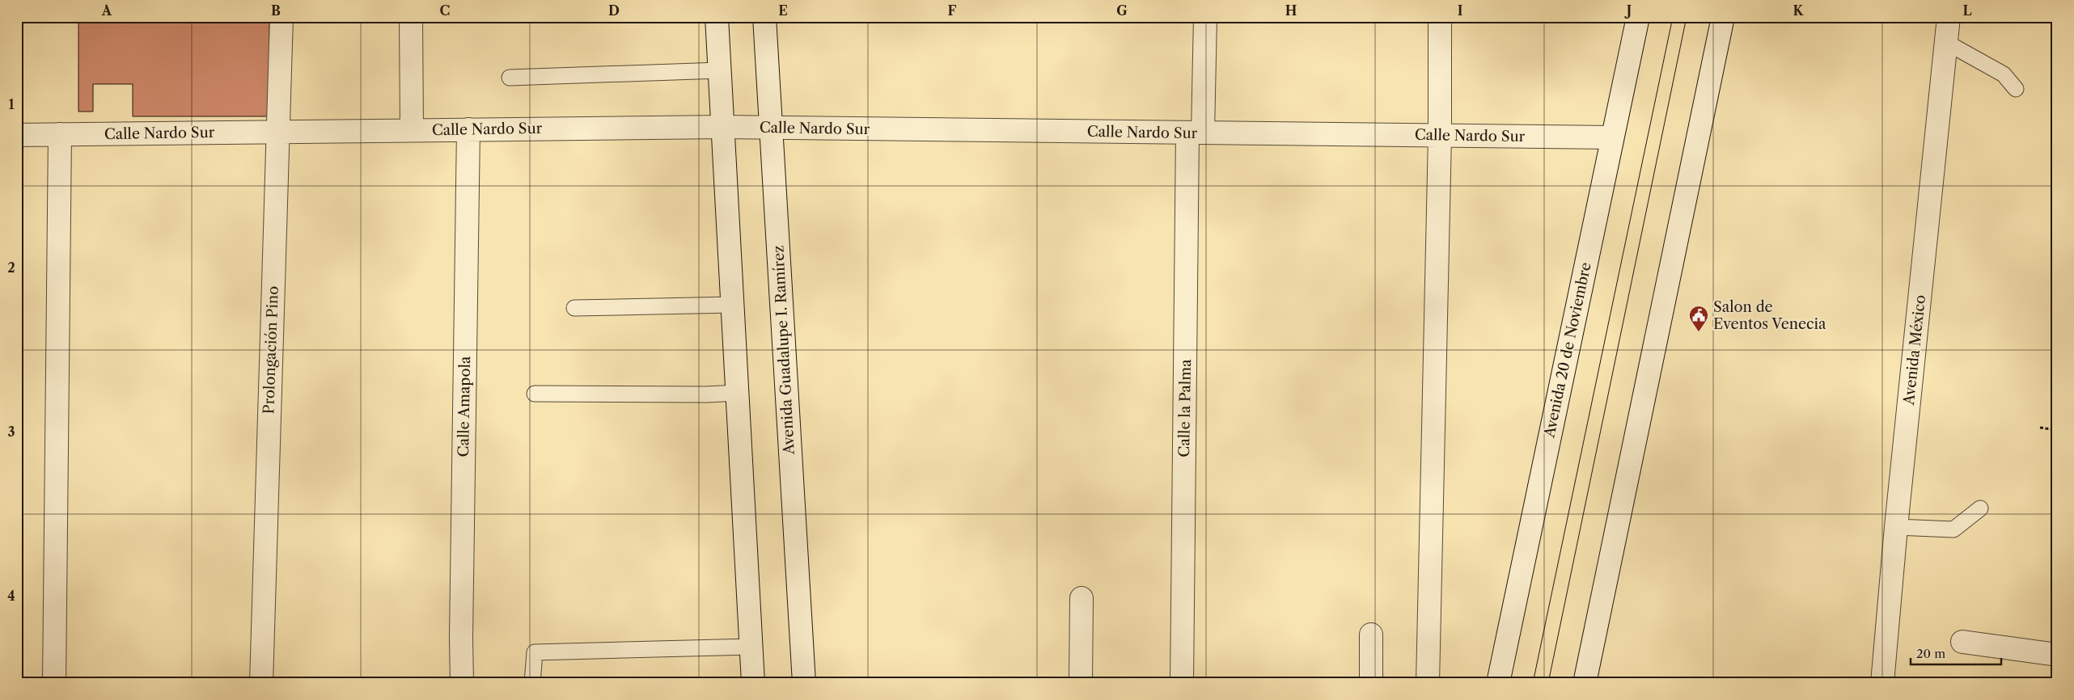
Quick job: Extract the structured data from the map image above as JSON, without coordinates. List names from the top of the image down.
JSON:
{
  "streets": {
    "street": [
      "Calle Nardo Sur",
      "Prolongación Pino",
      "Avenida Guadalupe I. Ramírez",
      "Avenida 20 de Noviembre",
      "Avenida México",
      "Calle Amapola",
      "Calle la Palma"
    ]
  },
  "crossings": [
    ["Calle Nardo Sur", "Prolongación Pino"],
    ["Calle Nardo Sur", "Avenida Guadalupe I. Ramírez"],
    ["Calle Nardo Sur", "Avenida 20 de Noviembre"],
    ["Calle Nardo Sur", "Calle Amapola"],
    ["Calle Nardo Sur", "Calle la Palma"]
  ],
  "places": {
    "public building": ["Salon de Eventos Venecia"]
  },
  "scale_bar": "20 m",
  "grid": {
    "columns": [
      "A",
      "B",
      "C",
      "D",
      "E",
      "F",
      "G",
      "H",
      "I",
      "J",
      "K",
      "L"
    ],
    "rows": [
      "1",
      "2",
      "3",
      "4"
    ]
  }
}
